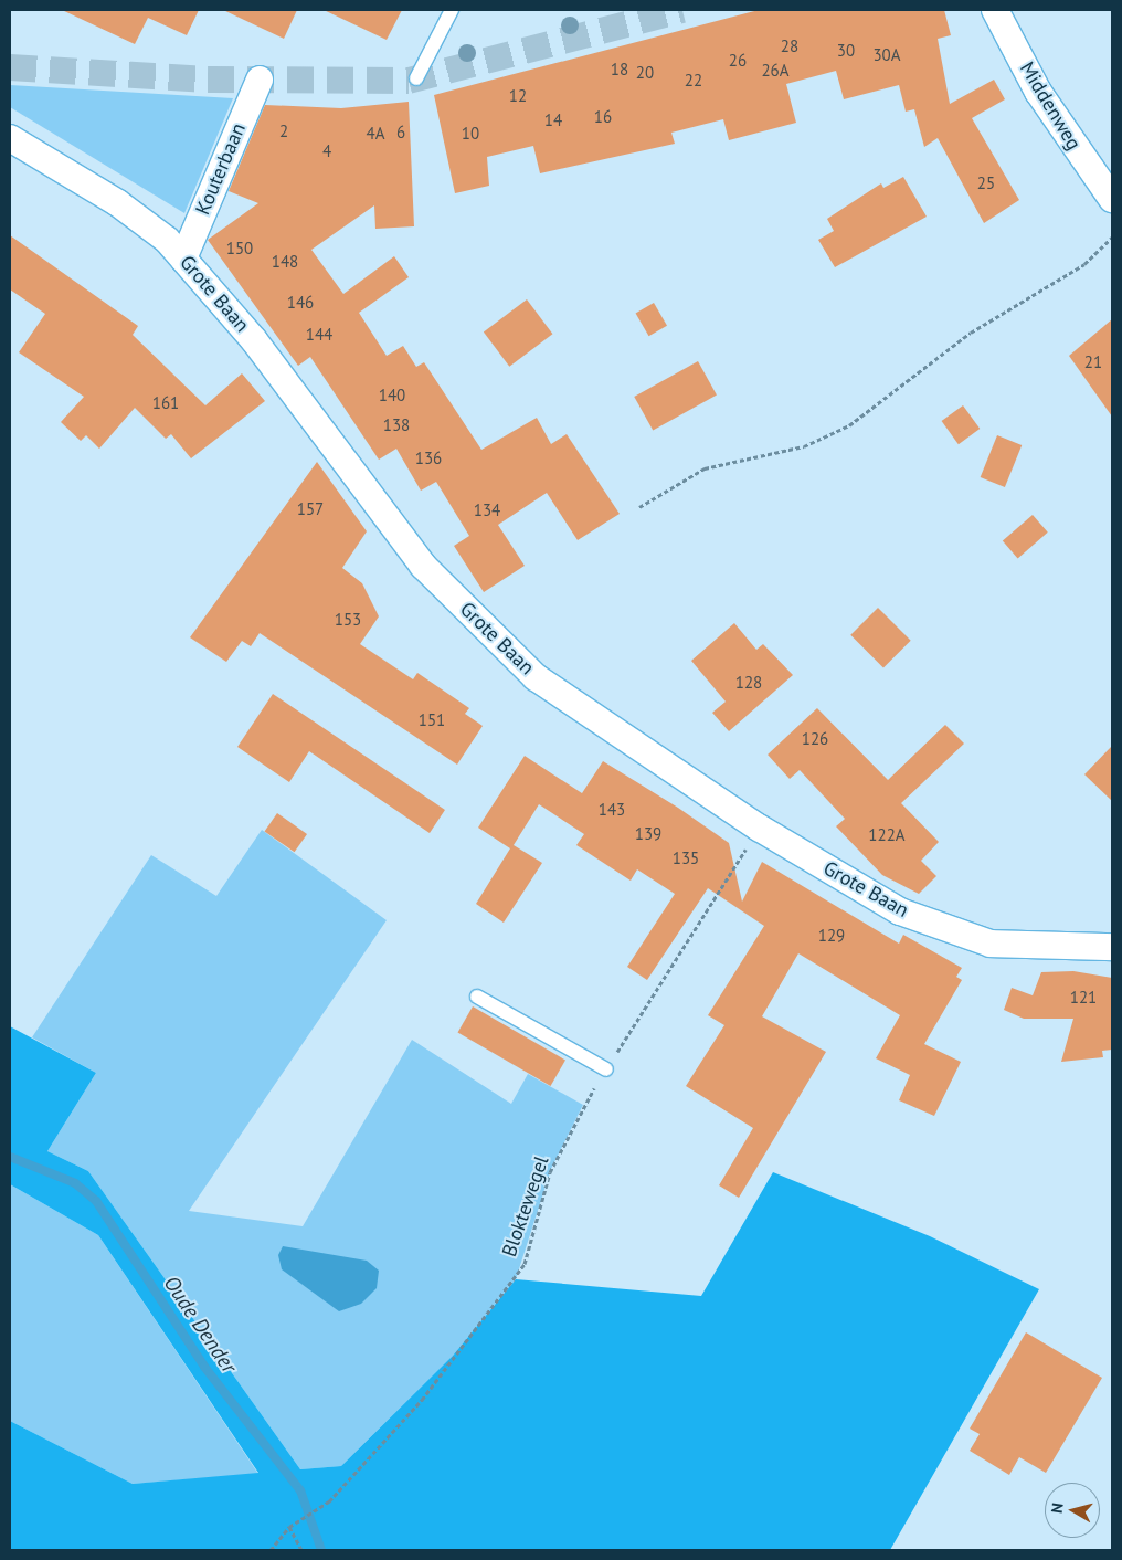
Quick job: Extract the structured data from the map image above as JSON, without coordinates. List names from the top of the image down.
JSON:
{
  "streets": {
    "street": ["Middenweg", "Kouterbaan", "Grote Baan"],
    "path": ["Bloktewegel"]
  },
  "crossings": [
    ["Kouterbaan", "Grote Baan"],
    ["Grote Baan", "Bloktewegel"]
  ],
  "water": ["Oude Dender"],
  "house_numbers": [
    "28",
    "30",
    "30A",
    "26",
    "18",
    "26A",
    "20",
    "22",
    "12",
    "16",
    "14",
    "2",
    "6",
    "4A",
    "10",
    "4",
    "25",
    "150",
    "148",
    "146",
    "144",
    "21",
    "140",
    "161",
    "138",
    "136",
    "157",
    "134",
    "153",
    "128",
    "151",
    "126",
    "143",
    "139",
    "122A",
    "135",
    "129",
    "121"
  ],
  "north": "left"
}
